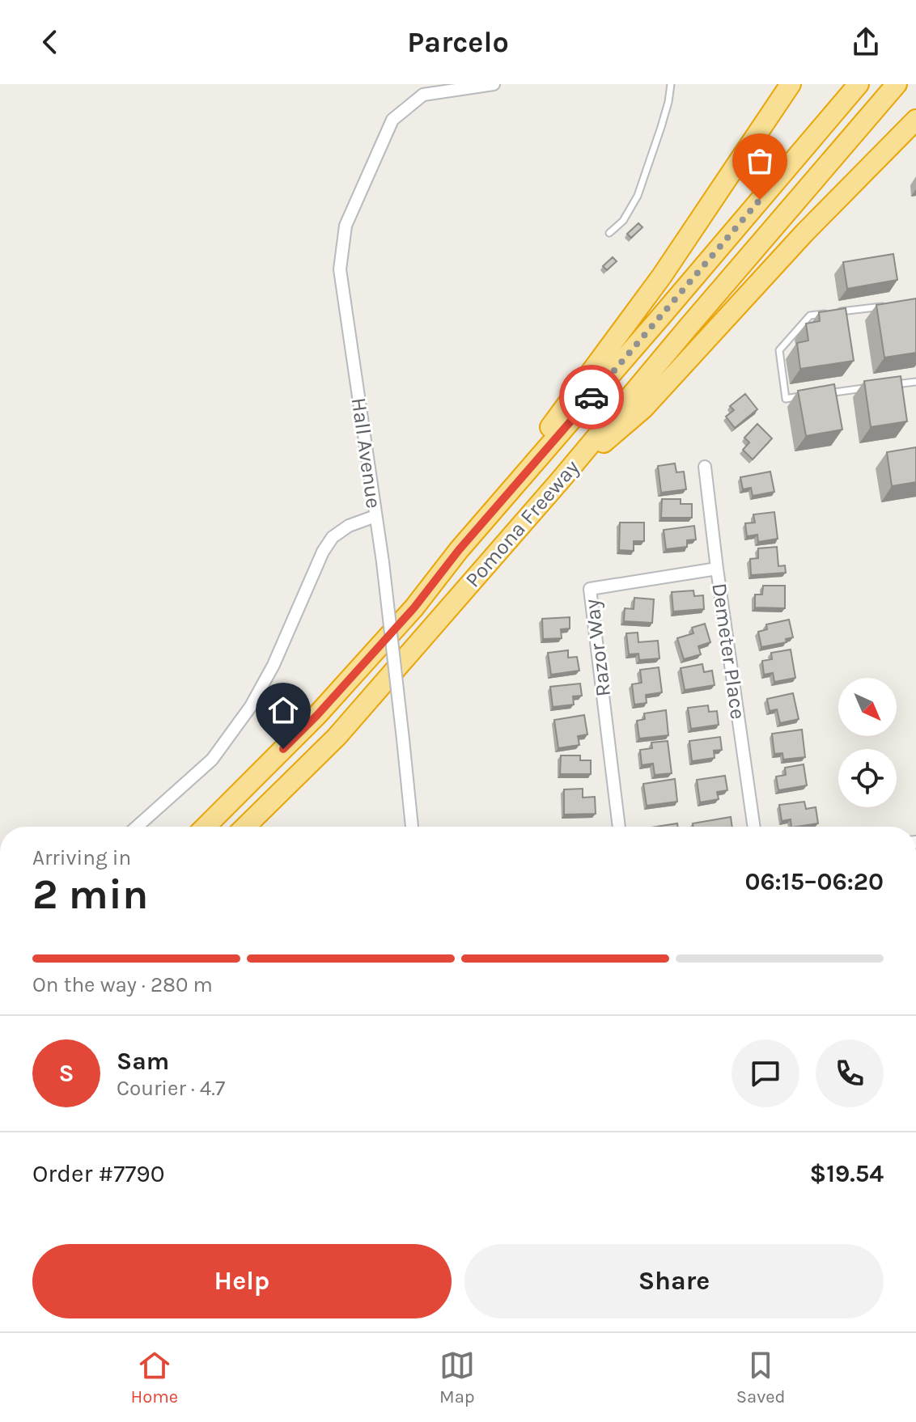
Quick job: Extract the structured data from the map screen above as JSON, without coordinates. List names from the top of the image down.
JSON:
{
  "streets": {
    "highway": ["Pomona Freeway"],
    "street": ["Hall Avenue", "Razor Way", "Demeter Place"]
  },
  "crossings": [
    ["Razor Way", "Demeter Place"]
  ],
  "north": "bottom right",
  "page": {
    "header": "Parcelo",
    "heading": ["2 min", "Arriving in", "06:15–06:20"],
    "panel": [
      "Sam",
      "Courier · 4.7",
      "Order #7790",
      "$19.54"
    ],
    "bar": "On the way · 280 m",
    "round": "S",
    "buttons": ["Help", "Share"],
    "tabs": ["Home", "Map", "Saved"]
  }
}
